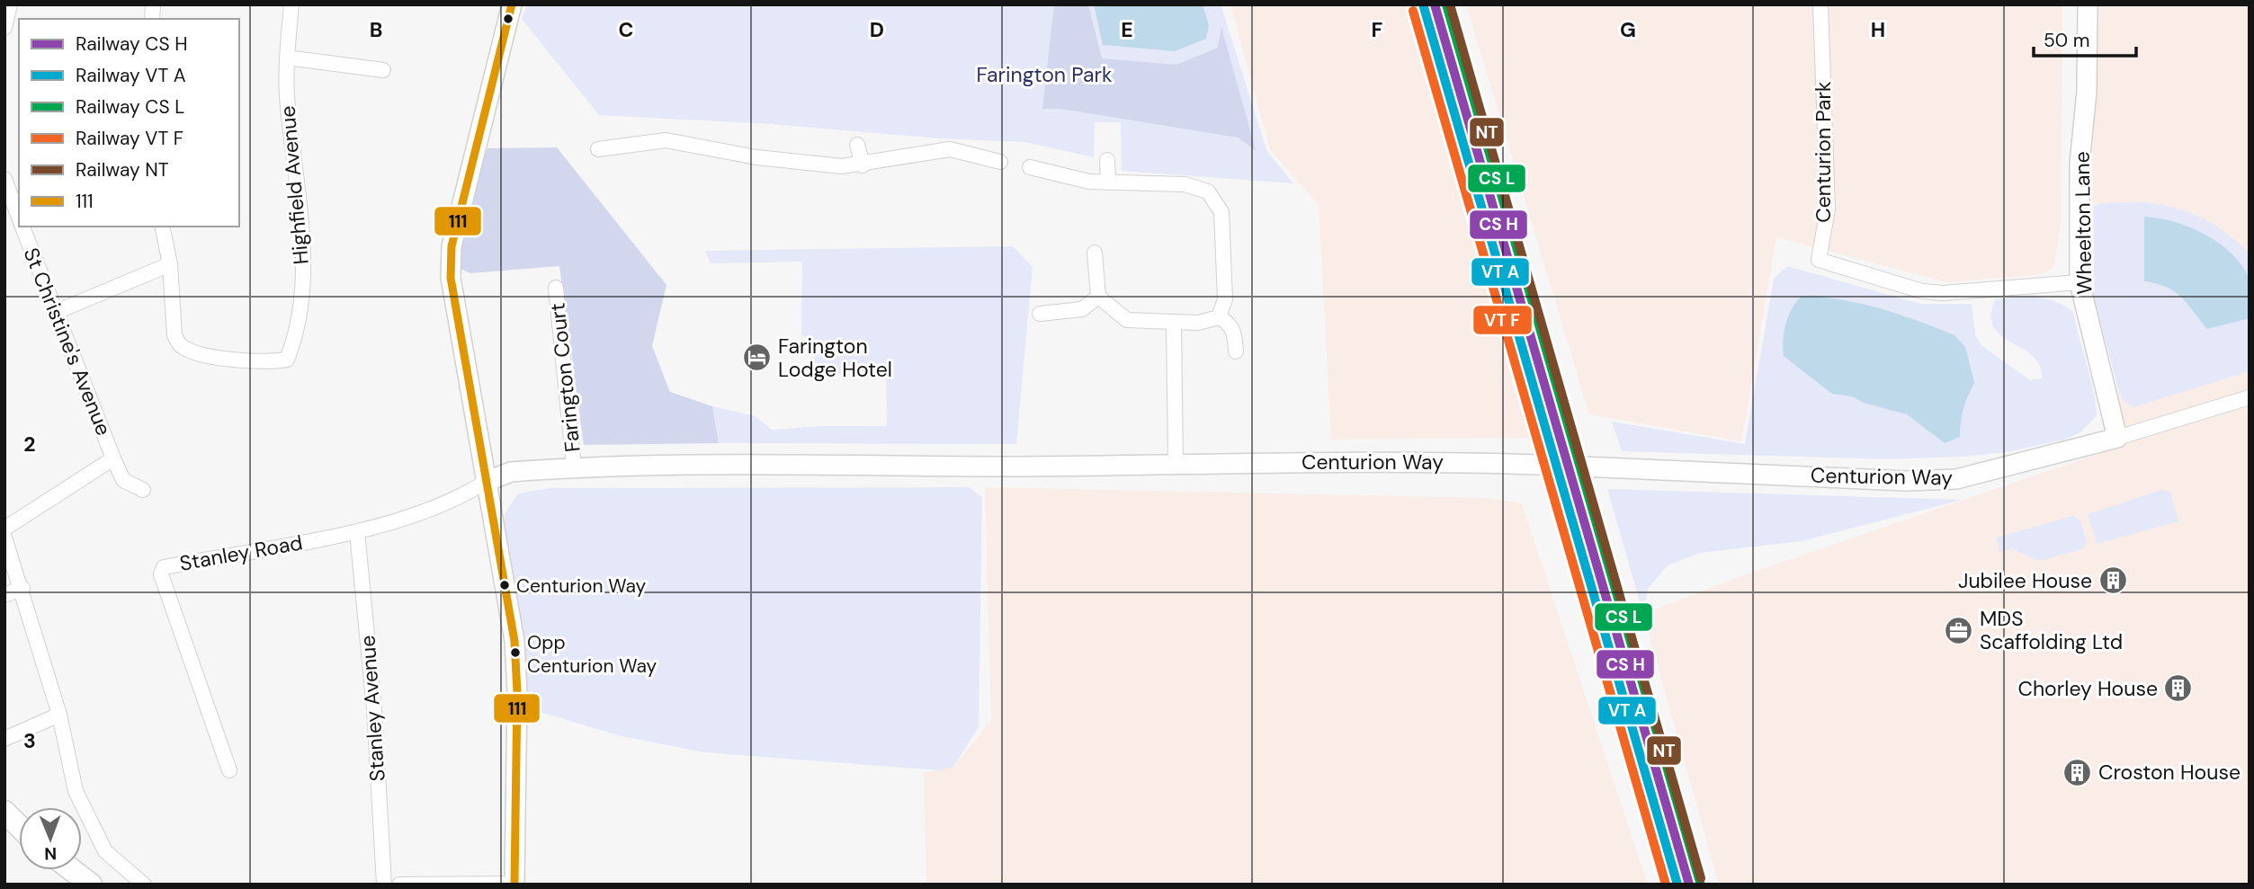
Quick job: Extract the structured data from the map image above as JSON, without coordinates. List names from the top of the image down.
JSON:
{
  "streets": {
    "street": [
      "Centurion Park",
      "Highfield Avenue",
      "Wheelton Lane",
      "St Christine's Avenue",
      "Farington Court",
      "Centurion Way",
      "Stanley Road",
      "Stanley Avenue"
    ]
  },
  "crossings": [
    ["Centurion Park", "Wheelton Lane"],
    ["Wheelton Lane", "Centurion Way"],
    ["Farington Court", "Centurion Way"],
    ["Centurion Way", "Stanley Road"],
    ["Stanley Road", "Stanley Avenue"]
  ],
  "parks": ["Farington Park"],
  "places": {
    "hotel": ["Farington Lodge Hotel"],
    "building": ["Jubilee House", "Chorley House", "Croston House"],
    "other": ["Centurion Way", "Opp Centurion Way"],
    "office": ["MDS Scaffolding Ltd"]
  },
  "lines": ["rail line NT", "transit line 111"],
  "legend": [
    "Railway CS H",
    "Railway VT A",
    "Railway CS L",
    "Railway VT F",
    "Railway NT",
    "111"
  ],
  "scale_bar": "50 m",
  "north": "bottom",
  "grid": {
    "columns": [
      "B",
      "C",
      "D",
      "E",
      "F",
      "G",
      "H"
    ],
    "rows": ["2", "3"]
  }
}
